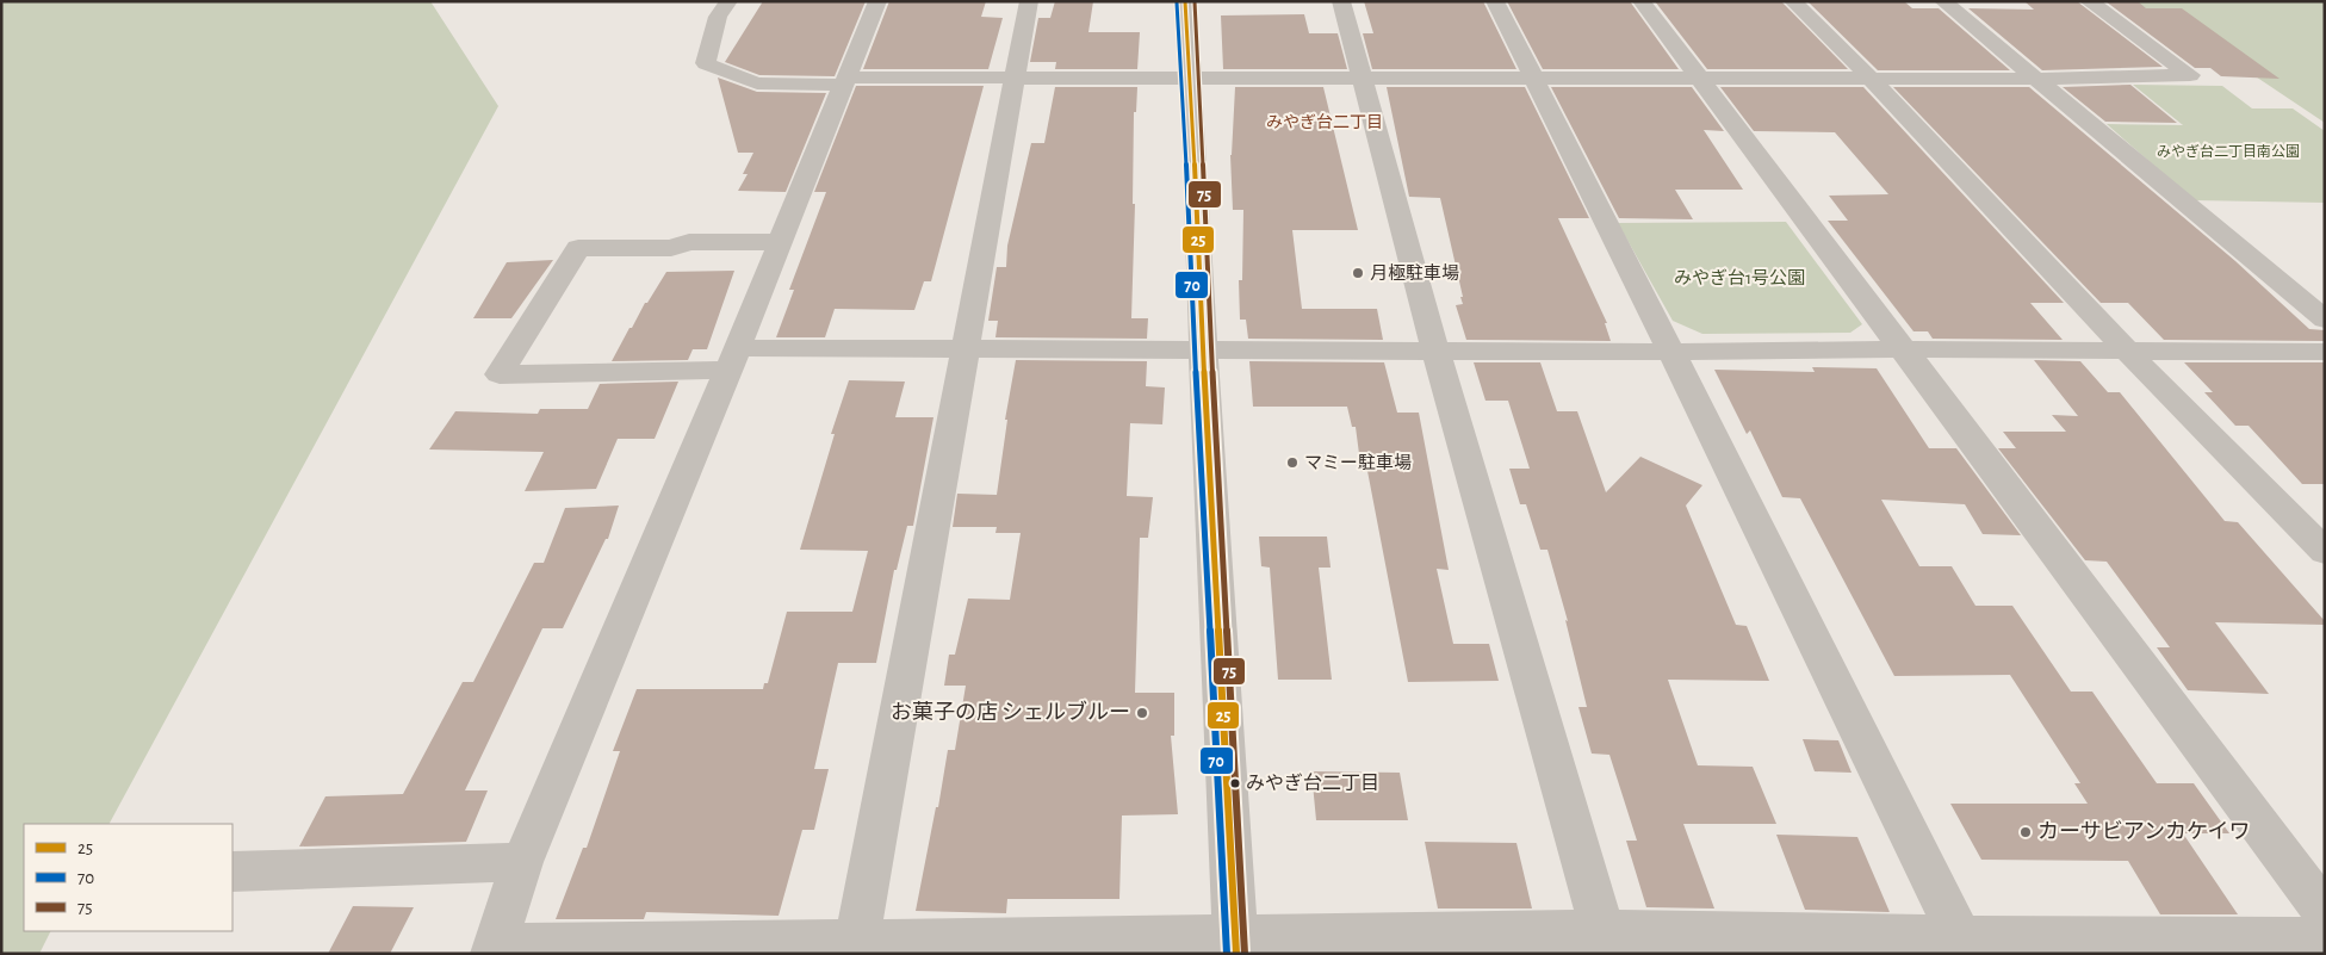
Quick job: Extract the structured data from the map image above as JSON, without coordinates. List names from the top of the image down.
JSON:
{
  "districts": ["みやぎ台二丁目"],
  "parks": ["みやぎ台二丁目南公園", "みやぎ台1号公園"],
  "places": [
    "月極駐車場",
    "マミー駐車場",
    "お菓子の店 シェルブルー",
    "みやぎ台二丁目",
    "カーサビアンカケイワ"
  ],
  "lines": ["transit line 25", "transit line 75", "transit line 70"],
  "legend": ["25", "70", "75"]
}
